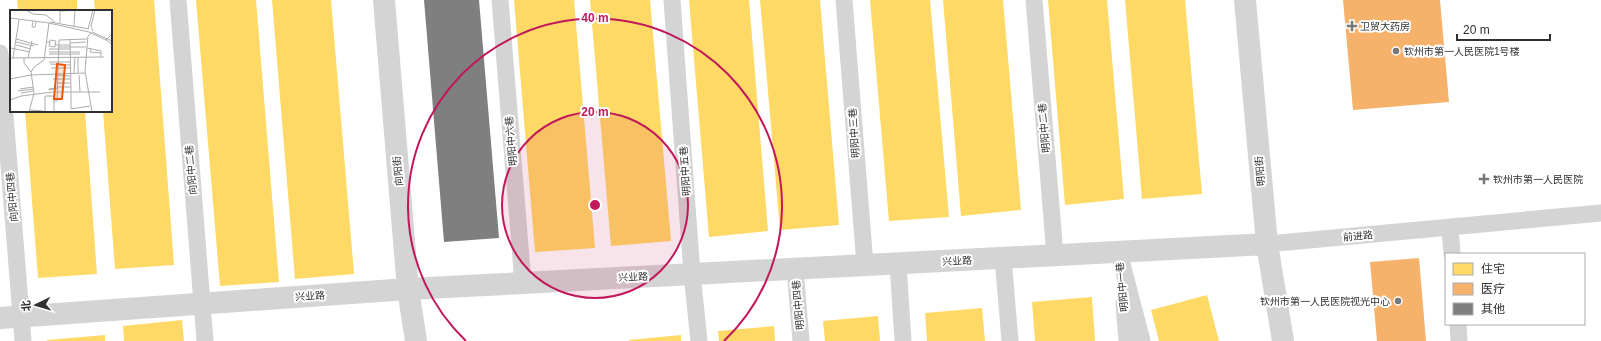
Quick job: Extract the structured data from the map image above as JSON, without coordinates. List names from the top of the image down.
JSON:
{
  "streets": {
    "street": ["向阳街", "明阳街", "兴业路"],
    "lane": [
      "明阳中二巷",
      "明阳中三巷",
      "明阳中六巷",
      "向阳中二巷",
      "明阳中五巷",
      "向阳中四巷",
      "前进路",
      "明阳中一巷",
      "明阳中四巷"
    ]
  },
  "crossings": [
    ["明阳中二巷", "兴业路"],
    ["明阳中三巷", "兴业路"],
    ["明阳中六巷", "兴业路"],
    ["向阳中二巷", "兴业路"],
    ["向阳街", "兴业路"],
    ["明阳中五巷", "兴业路"],
    ["明阳街", "前进路"],
    ["明阳街", "兴业路"],
    ["向阳中四巷", "兴业路"],
    ["前进路", "兴业路"],
    ["兴业路", "明阳中一巷"],
    ["兴业路", "明阳中四巷"]
  ],
  "places": {
    "health": ["卫贸大药房", "钦州市第一人民医院"],
    "other": ["钦州市第一人民医院1号楼", "钦州市第一人民医院视光中心"]
  },
  "legend": ["住宅", "医疗", "其他"],
  "scale_bar": "20 m",
  "north": "left",
  "rings": ["40 m", "20 m"]
}
